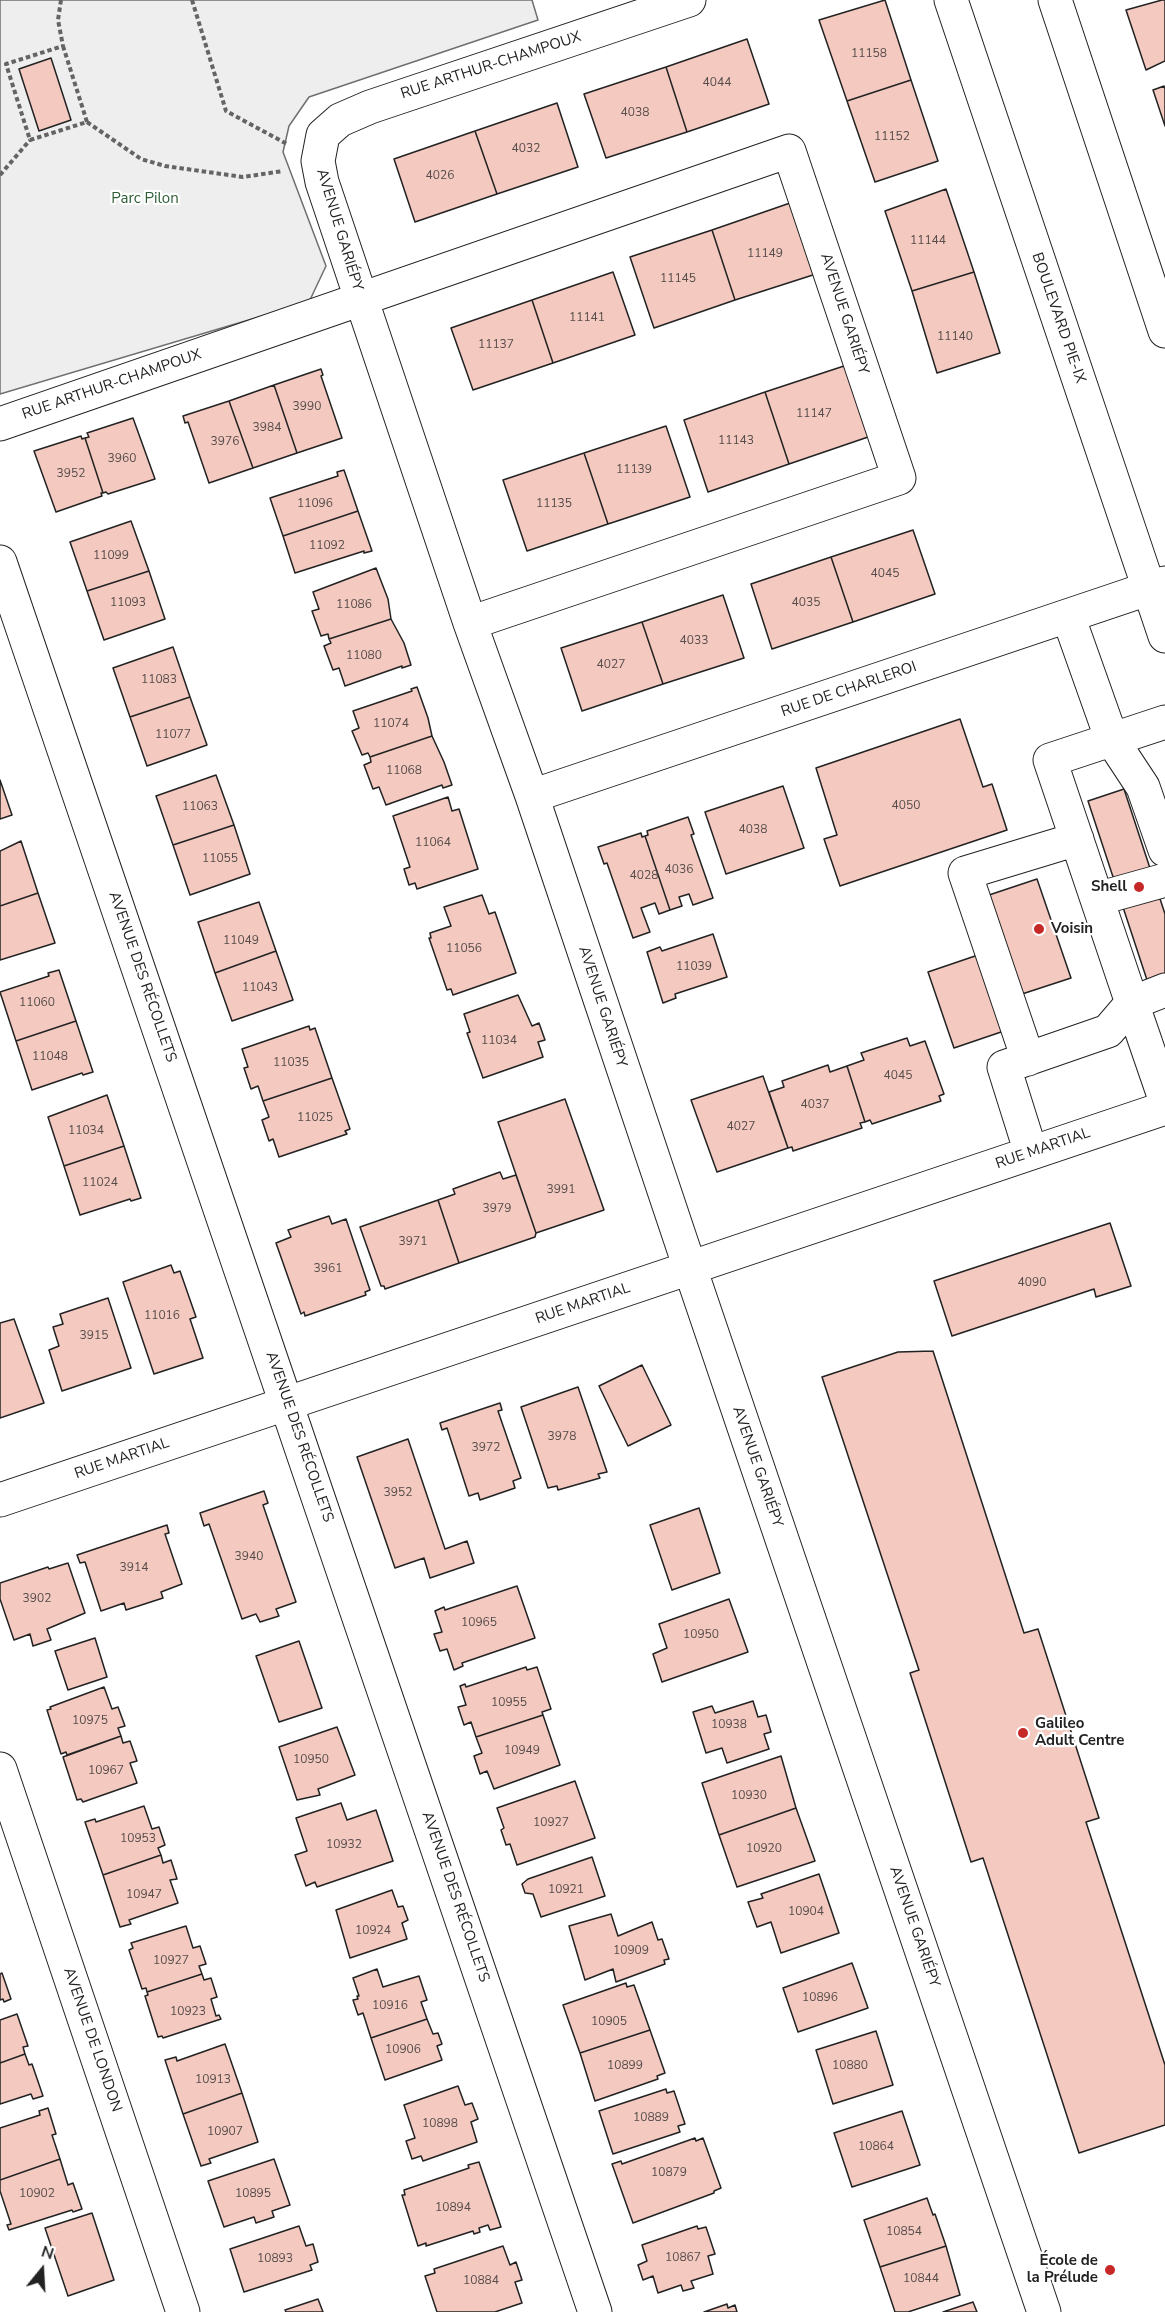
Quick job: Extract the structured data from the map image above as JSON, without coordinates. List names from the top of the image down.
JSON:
{
  "streets": {
    "street": [
      "RUE ARTHUR-CHAMPOUX",
      "AVENUE GARIÉPY",
      "BOULEVARD PIE-IX",
      "RUE DE CHARLEROI",
      "AVENUE DES RÉCOLLETS",
      "RUE MARTIAL",
      "AVENUE DE LONDON"
    ]
  },
  "crossings": [
    ["RUE ARTHUR-CHAMPOUX", "AVENUE GARIÉPY"],
    ["AVENUE GARIÉPY", "RUE DE CHARLEROI"],
    ["AVENUE GARIÉPY", "RUE MARTIAL"],
    ["BOULEVARD PIE-IX", "RUE DE CHARLEROI"],
    ["AVENUE DES RÉCOLLETS", "RUE MARTIAL"]
  ],
  "parks": ["Parc Pilon"],
  "places": [
    "Shell",
    "Voisin",
    "Galileo Adult Centre",
    "École de la Prélude"
  ],
  "house_numbers": [
    "11158",
    "4044",
    "4038",
    "11152",
    "4032",
    "4026",
    "11144",
    "11149",
    "11145",
    "11141",
    "11140",
    "11137",
    "3990",
    "11147",
    "3984",
    "11143",
    "3976",
    "3960",
    "11139",
    "3952",
    "11096",
    "11135",
    "11092",
    "11099",
    "4045",
    "11093",
    "4035",
    "11086",
    "4033",
    "11080",
    "4027",
    "11083",
    "11074",
    "11077",
    "11068",
    "4050",
    "11063",
    "4038",
    "11064",
    "11055",
    "4036",
    "4028",
    "11049",
    "11056",
    "11039",
    "11043",
    "11060",
    "11034",
    "11048",
    "11035",
    "4045",
    "4037",
    "11025",
    "4027",
    "11034",
    "11024",
    "3991",
    "3979",
    "3971",
    "3961",
    "4090",
    "11016",
    "3915",
    "3978",
    "3972",
    "3952",
    "3940",
    "3914",
    "3902",
    "10965",
    "10950",
    "10955",
    "10975",
    "10938",
    "10949",
    "10950",
    "10967",
    "10930",
    "10927",
    "10953",
    "10932",
    "10920",
    "10921",
    "10947",
    "10904",
    "10924",
    "10909",
    "10927",
    "10896",
    "10916",
    "10923",
    "10905",
    "10906",
    "10899",
    "10880",
    "10913",
    "10889",
    "10898",
    "10907",
    "10864",
    "10879",
    "10902",
    "10895",
    "10894",
    "10854",
    "10867",
    "10893",
    "10844",
    "10884"
  ],
  "north": "top"
}
